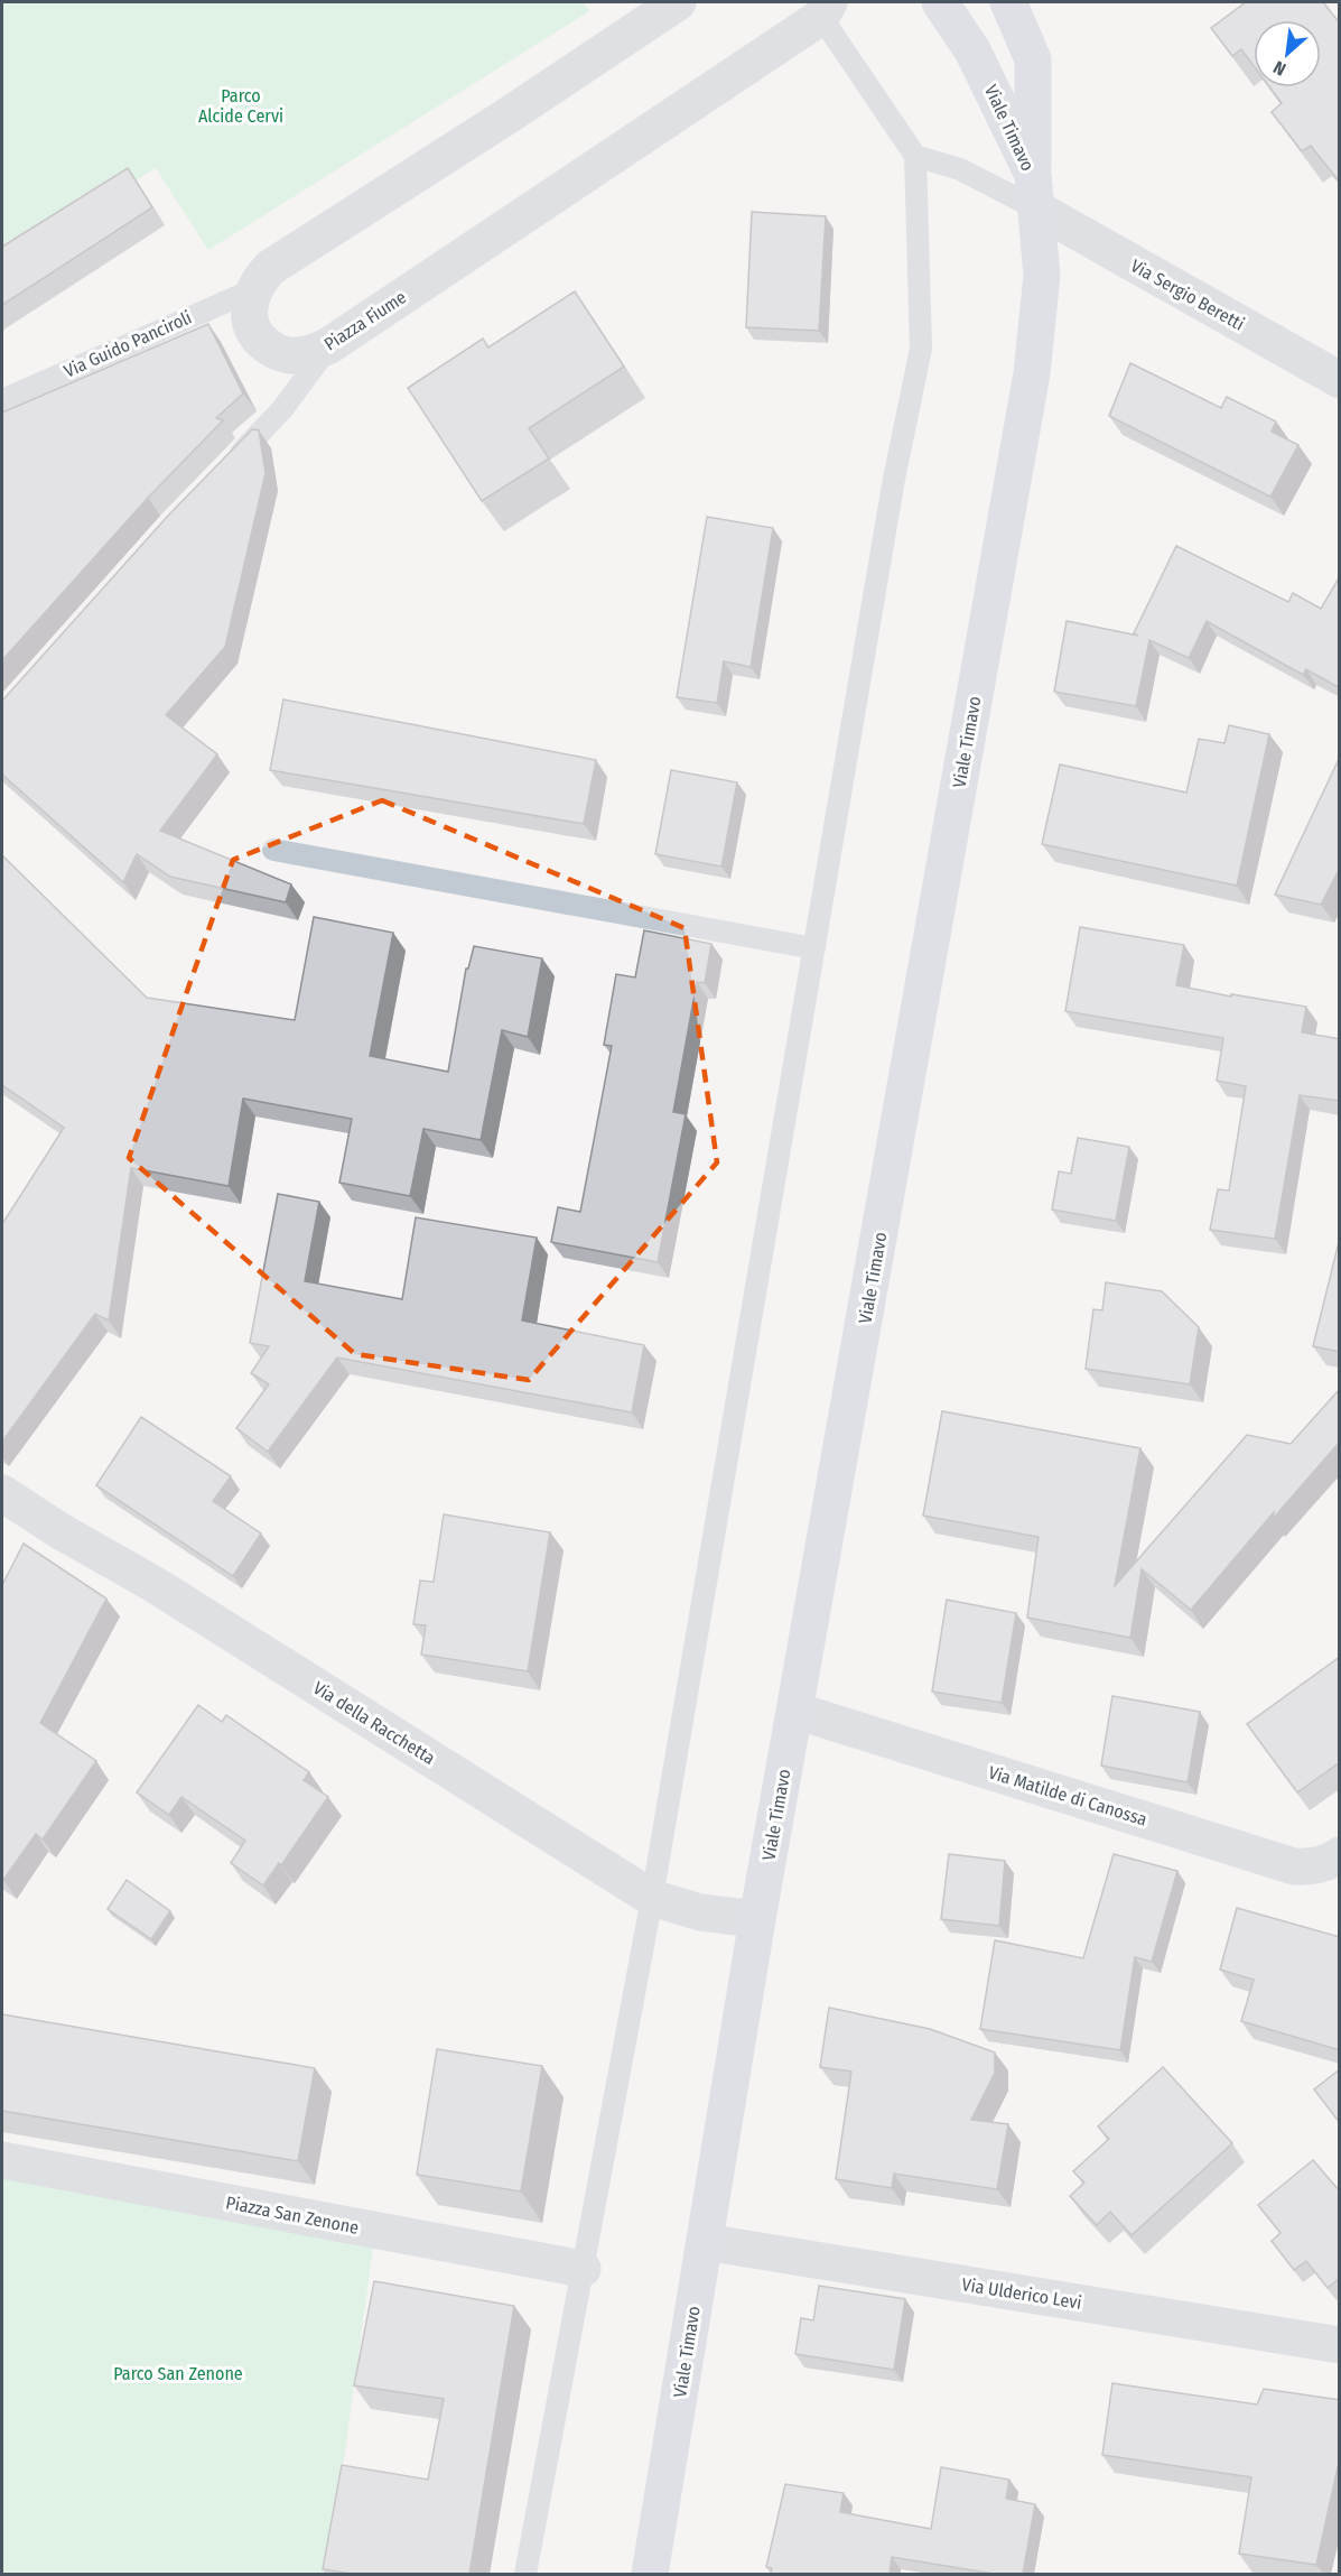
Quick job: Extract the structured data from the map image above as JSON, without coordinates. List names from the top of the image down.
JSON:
{
  "streets": {
    "main road": ["Viale Timavo"],
    "street": [
      "Via Sergio Beretti",
      "Piazza Fiume",
      "Via della Racchetta",
      "Via Matilde di Canossa",
      "Piazza San Zenone",
      "Via Ulderico Levi"
    ],
    "lane": ["Via Guido Panciroli"]
  },
  "crossings": [
    ["Viale Timavo", "Via Sergio Beretti"],
    ["Viale Timavo", "Via della Racchetta"],
    ["Viale Timavo", "Via Matilde di Canossa"],
    ["Viale Timavo", "Via Ulderico Levi"],
    ["Piazza Fiume", "Via Guido Panciroli"]
  ],
  "parks": ["Parco Alcide Cervi", "Parco San Zenone"],
  "north": "bottom left"
}
